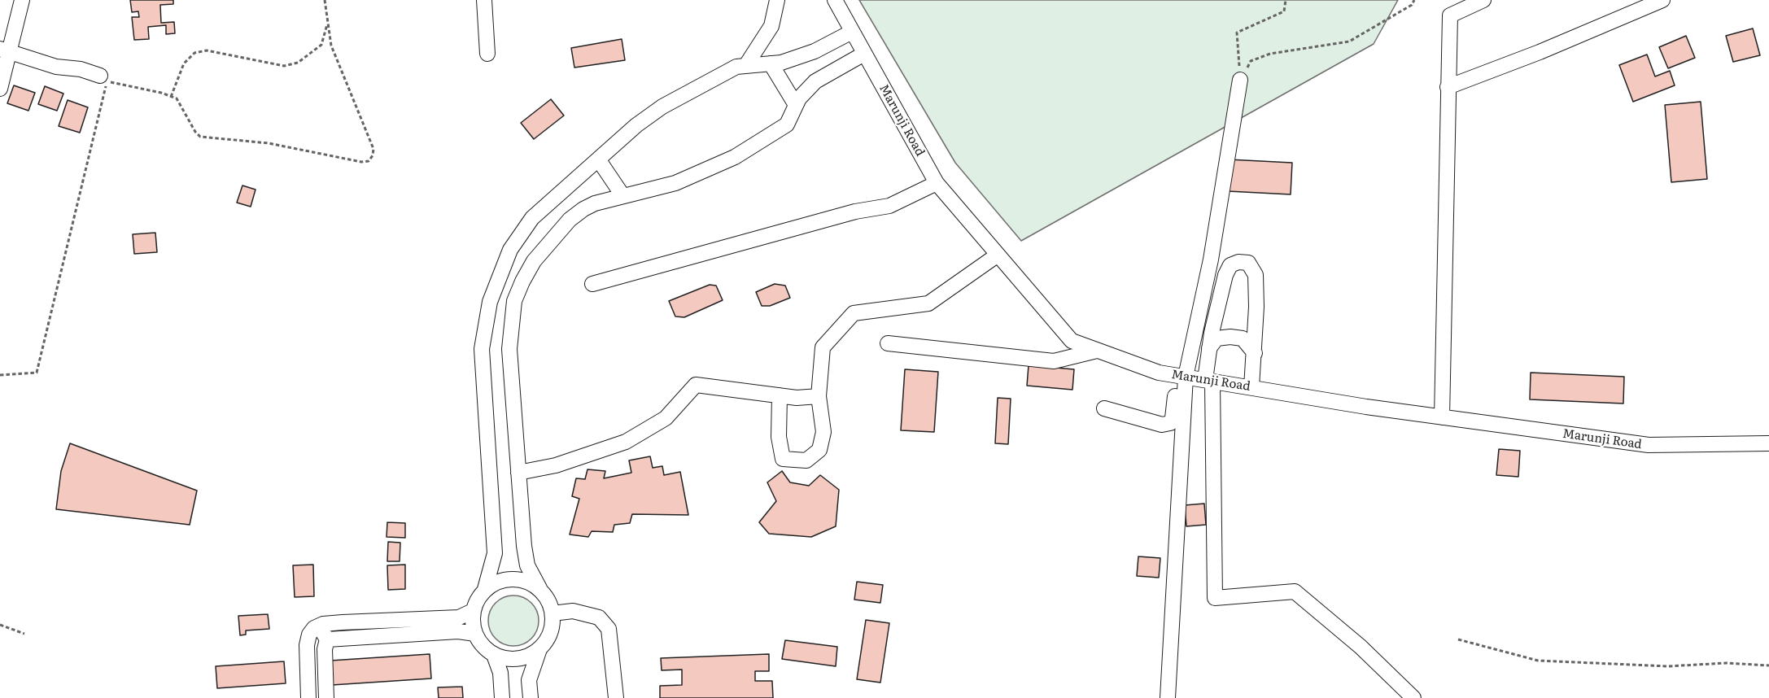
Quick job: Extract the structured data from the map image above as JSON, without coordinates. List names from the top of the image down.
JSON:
{
  "streets": {
    "street": ["Marunji Road"]
  }
}
